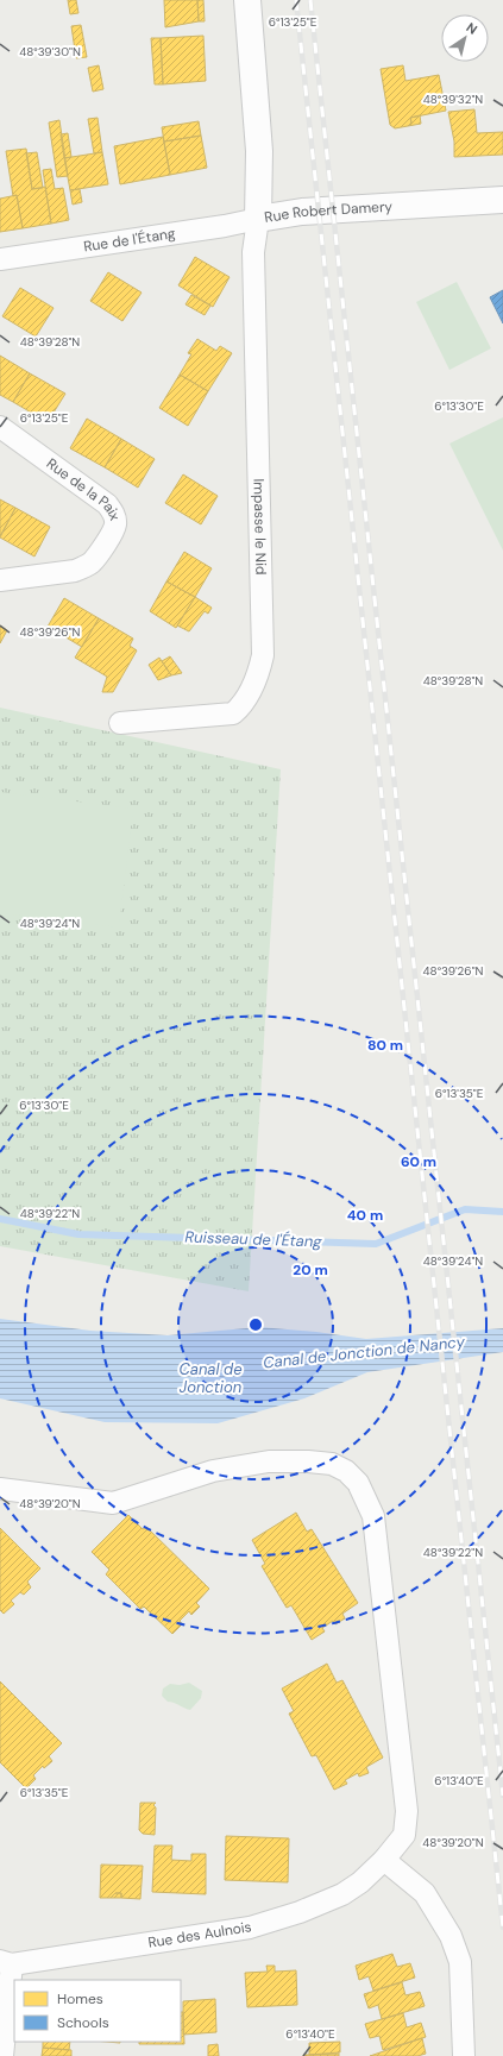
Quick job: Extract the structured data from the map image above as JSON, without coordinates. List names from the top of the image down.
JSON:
{
  "streets": {
    "street": [
      "Rue Robert Damery",
      "Rue de l'Étang",
      "Rue de la Paix",
      "Impasse le Nid",
      "Rue des Aulnois"
    ]
  },
  "crossings": [
    ["Rue Robert Damery", "Rue de l'Étang"],
    ["Rue Robert Damery", "Impasse le Nid"],
    ["Rue de l'Étang", "Impasse le Nid"]
  ],
  "water": ["Ruisseau de l'Étang", "Canal de Jonction de Nancy", "Canal de Jonction"],
  "legend": ["Homes", "Schools"],
  "north": "top right",
  "coordinates": [
    "6°13'25\"E",
    "48°39'30\"N",
    "48°39'32\"N",
    "48°39'28\"N",
    "6°13'30\"E",
    "48°39'26\"N",
    "48°39'24\"N",
    "6°13'35\"E",
    "48°39'22\"N",
    "48°39'20\"N",
    "6°13'40\"E"
  ],
  "rings": [
    "80 m",
    "60 m",
    "40 m",
    "20 m"
  ]
}
